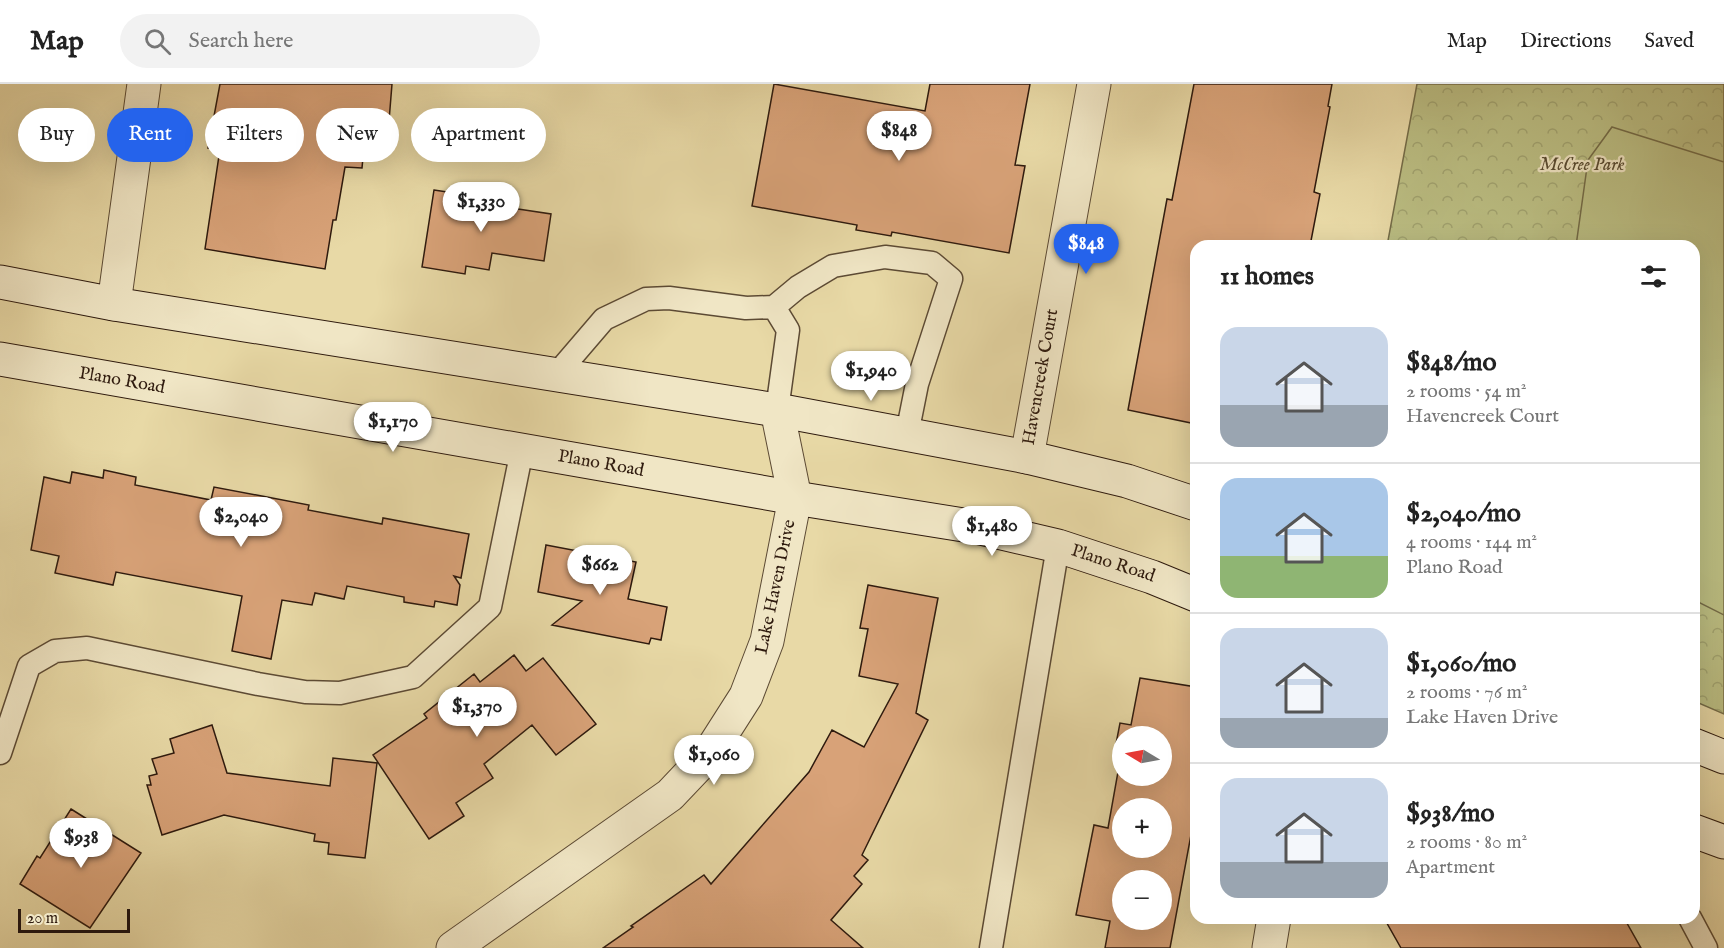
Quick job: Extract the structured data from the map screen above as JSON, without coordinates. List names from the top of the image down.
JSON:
{
  "streets": {
    "main road": ["Havencreek Court", "Plano Road", "Lake Haven Drive"]
  },
  "crossings": [
    ["Plano Road", "Lake Haven Drive"]
  ],
  "parks": ["McCree Park"],
  "scale_bar": "20 m",
  "north": "left",
  "page": {
    "header": "Map",
    "search": "Search here",
    "nav": ["Map", "Directions", "Saved"],
    "chip": [
      "Buy",
      "Rent",
      "Filters",
      "New",
      "Apartment"
    ],
    "price": [
      "$848",
      "$1,330",
      "$848",
      "$1,940",
      "$1,170",
      "$2,040",
      "$1,480",
      "$662",
      "$1,370",
      "$1,060",
      "$938"
    ],
    "heading": "11 homes",
    "list": [
      {
        "name": "$848/mo",
        "note": "2 rooms · 54 m² · Havencreek Court"
      },
      {
        "name": "$2,040/mo",
        "note": "4 rooms · 144 m² · Plano Road"
      },
      {
        "name": "$1,060/mo",
        "note": "2 rooms · 76 m² · Lake Haven Drive"
      },
      {
        "name": "$938/mo",
        "note": "2 rooms · 80 m² · Apartment"
      }
    ],
    "map_buttons": ["+", "−"],
    "scale": "20 m"
  }
}
